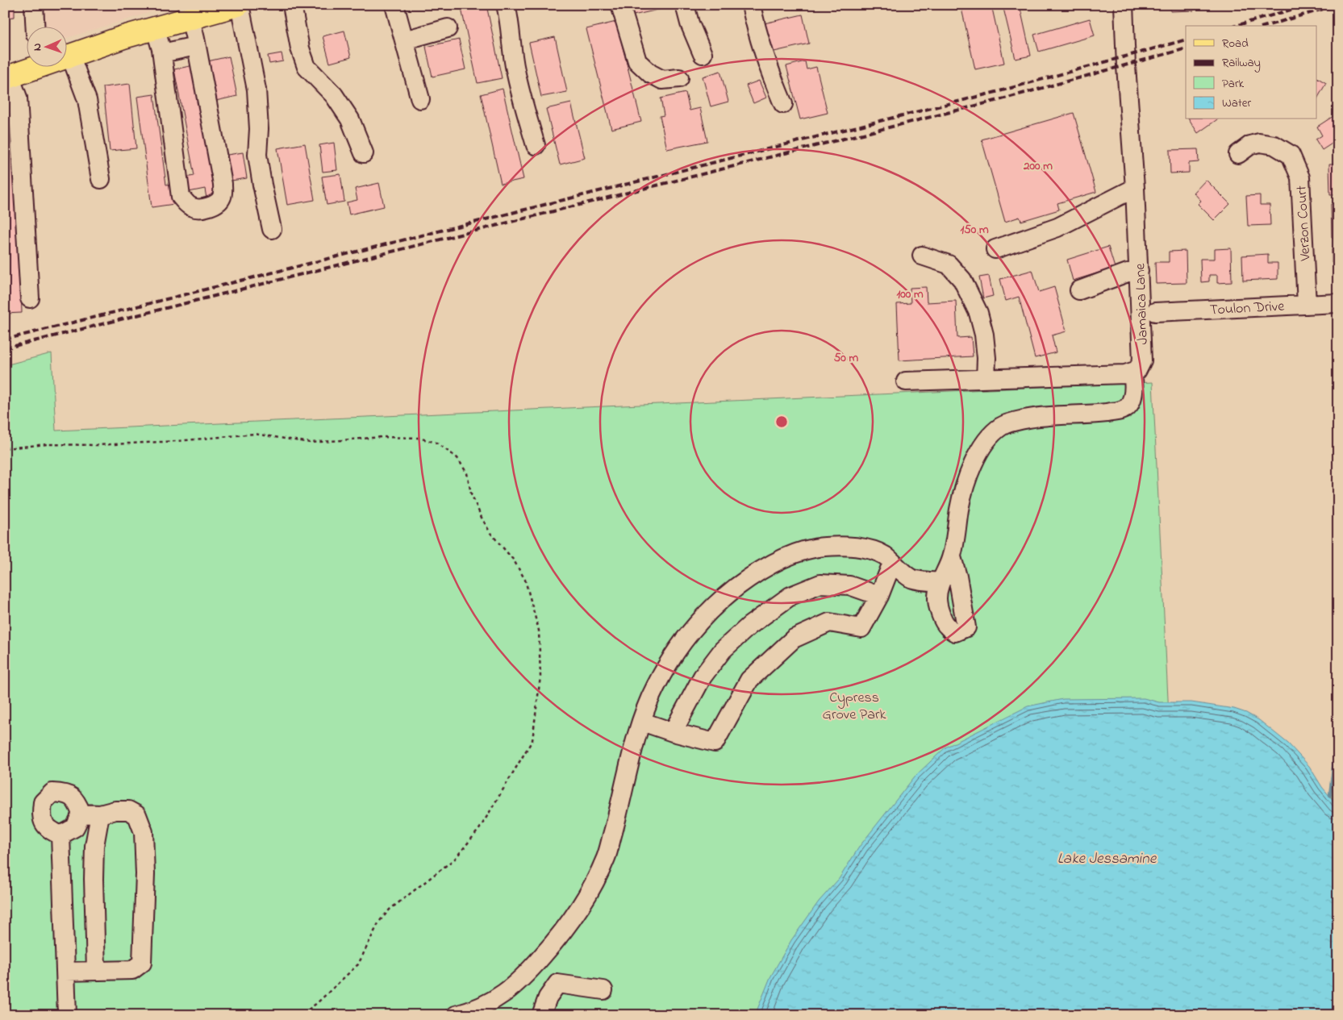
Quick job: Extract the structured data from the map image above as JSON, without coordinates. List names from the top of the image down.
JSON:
{
  "streets": {
    "street": ["Verzon Court", "Jamaica Lane", "Toulon Drive"]
  },
  "crossings": [
    ["Verzon Court", "Toulon Drive"]
  ],
  "water": ["Lake Jessamine"],
  "parks": ["Cypress Grove Park"],
  "legend": [
    "Road",
    "Railway",
    "Park",
    "Water"
  ],
  "north": "left",
  "rings": [
    "200 m",
    "150 m",
    "100 m",
    "50 m"
  ]
}
